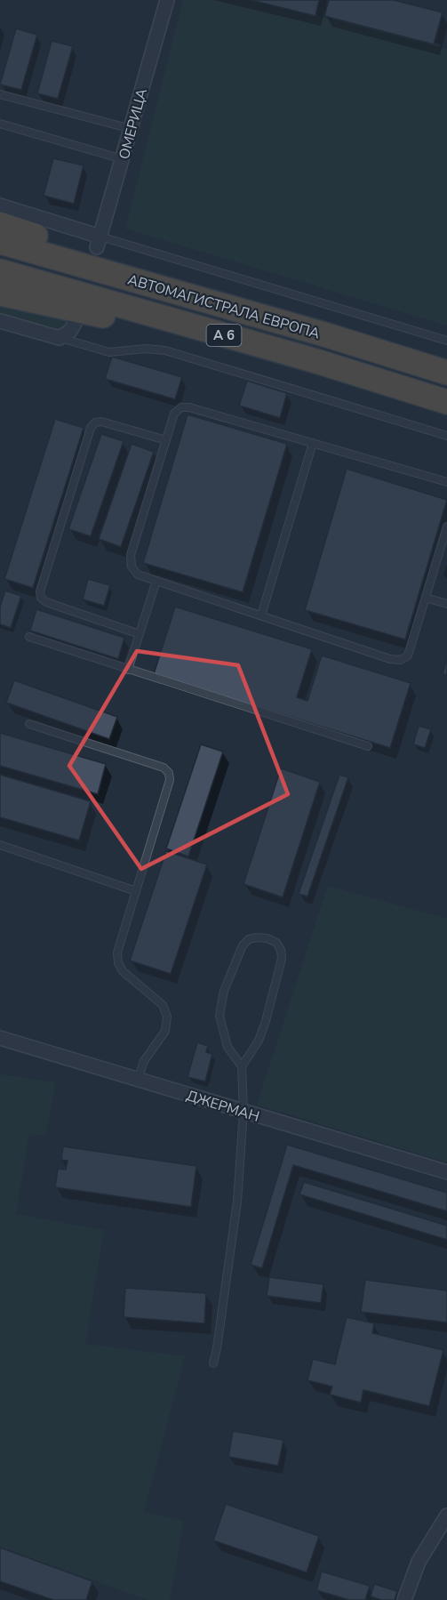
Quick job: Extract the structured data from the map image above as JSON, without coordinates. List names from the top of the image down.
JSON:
{
  "streets": {
    "highway": ["АВТОМАГИСТРАЛА ЕВРОПА", "A 6"],
    "street": ["ОМЕРИЦА", "ДЖЕРМАН"]
  }
}
